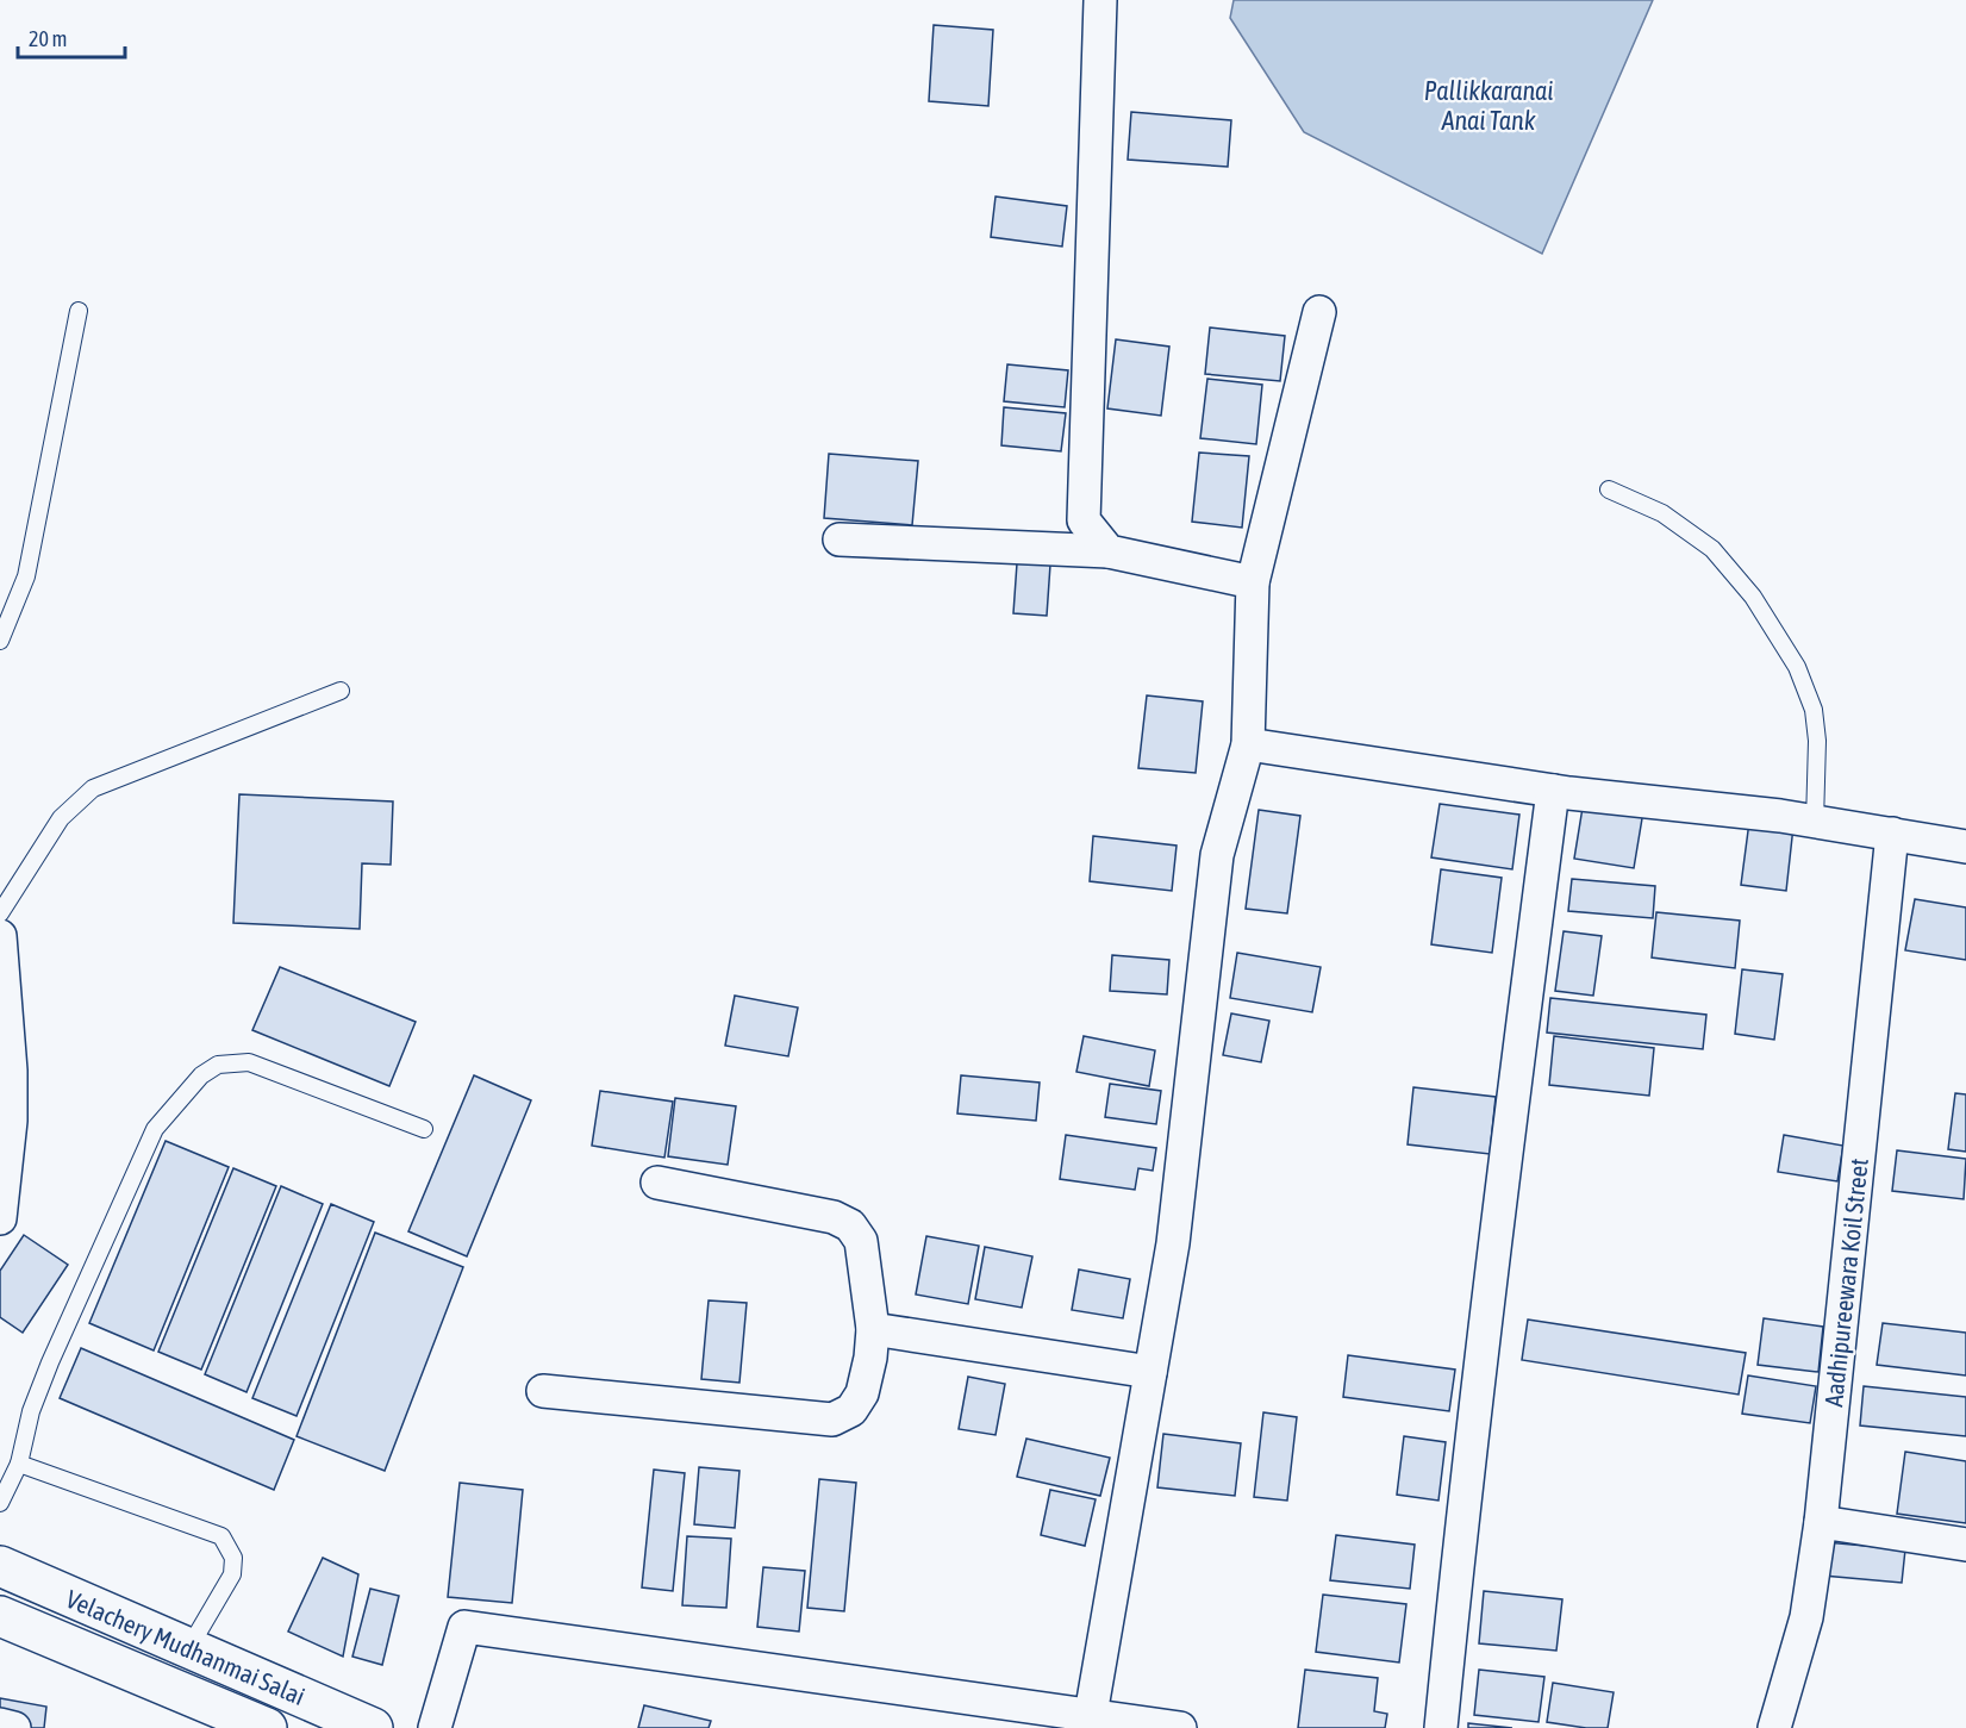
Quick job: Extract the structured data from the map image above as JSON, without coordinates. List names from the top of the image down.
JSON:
{
  "streets": {
    "main road": ["Velachery Mudhanmai Salai"],
    "street": ["Aadhipureewara Koil Street"]
  },
  "water": ["Pallikkaranai Anai Tank"],
  "scale_bar": "20 m"
}
